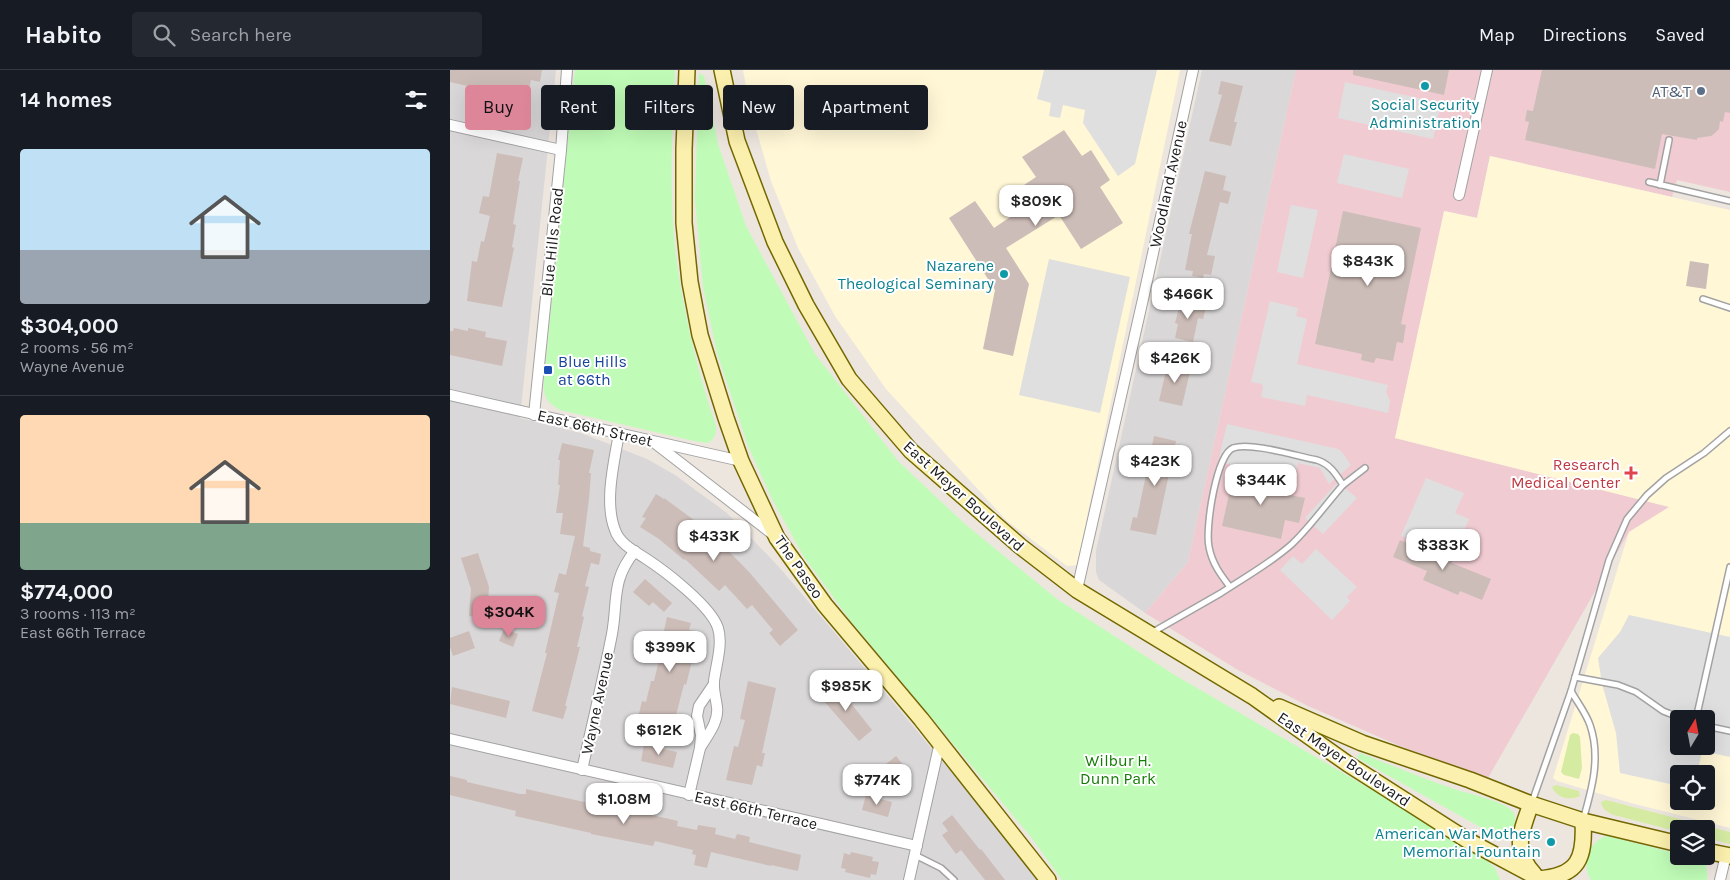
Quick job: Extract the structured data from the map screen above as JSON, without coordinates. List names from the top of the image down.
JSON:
{
  "streets": {
    "main road": ["East Meyer Boulevard", "The Paseo"],
    "street": [
      "Woodland Avenue",
      "Blue Hills Road",
      "East 66th Street",
      "Wayne Avenue",
      "East 66th Terrace"
    ]
  },
  "crossings": [
    ["Woodland Avenue", "East Meyer Boulevard"],
    ["Blue Hills Road", "East 66th Street"],
    ["East 66th Street", "The Paseo"],
    ["Wayne Avenue", "East 66th Terrace"]
  ],
  "parks": ["Wilbur H. Dunn Park"],
  "places": {
    "other": [
      "Social Security Administration",
      "AT&T",
      "Nazarene Theological Seminary",
      "American War Mothers Memorial Fountain"
    ],
    "transit": ["Blue Hills at 66th"],
    "health": ["Research Medical Center"]
  },
  "north": "top",
  "page": {
    "header": "Habito",
    "search": "Search here",
    "nav": ["Map", "Directions", "Saved"],
    "heading": "14 homes",
    "chip": [
      "Buy",
      "Rent",
      "Filters",
      "New",
      "Apartment"
    ],
    "list": [
      {
        "name": "$304,000",
        "note": "2 rooms · 56 m² · Wayne Avenue"
      },
      {
        "name": "$774,000",
        "note": "3 rooms · 113 m² · East 66th Terrace"
      }
    ],
    "price": [
      "$809K",
      "$843K",
      "$466K",
      "$426K",
      "$423K",
      "$344K",
      "$433K",
      "$383K",
      "$304K",
      "$399K",
      "$985K",
      "$612K",
      "$774K",
      "$1.08M"
    ]
  }
}
